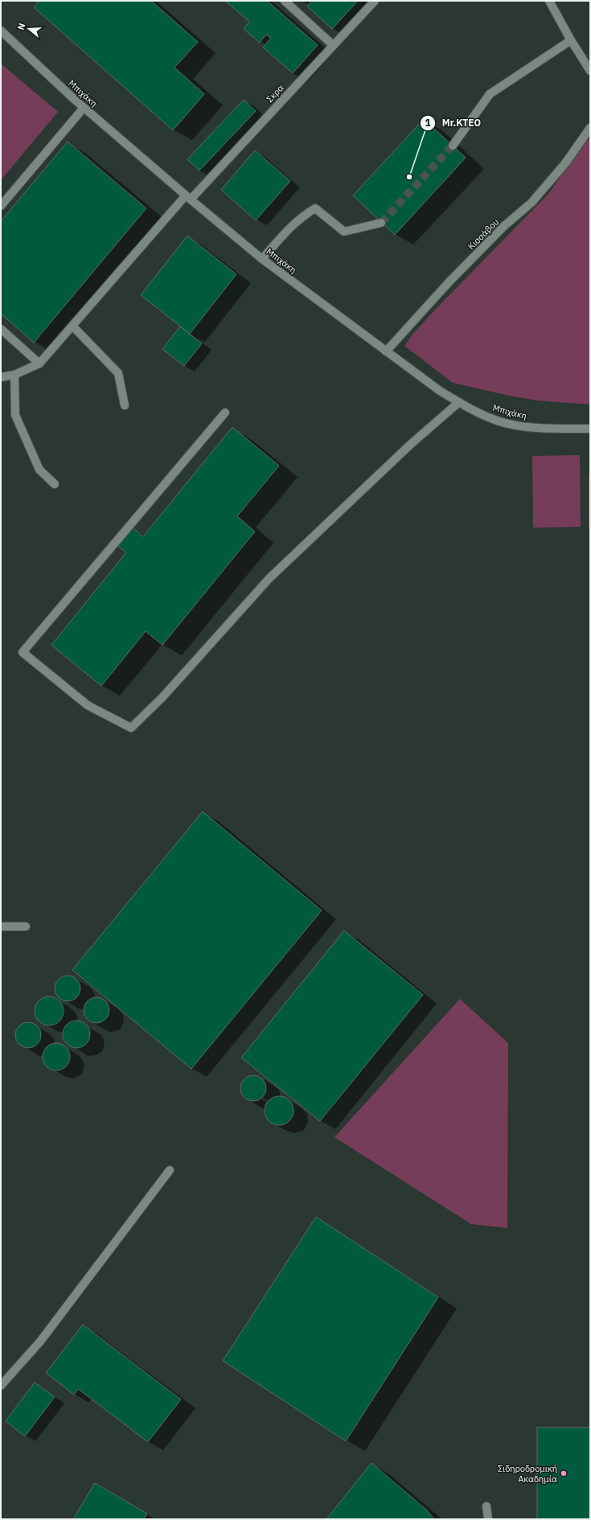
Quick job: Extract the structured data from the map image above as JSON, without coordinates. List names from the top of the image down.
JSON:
{
  "streets": {
    "street": ["Μπιχάκη", "Σκρα", "Κισσάβου"]
  },
  "crossings": [
    ["Μπιχάκη", "Σκρα"],
    ["Μπιχάκη", "Κισσάβου"]
  ],
  "places": ["Mr.KTEO", "Σιδηροδρομική Ακαδημία"],
  "north": "left"
}
